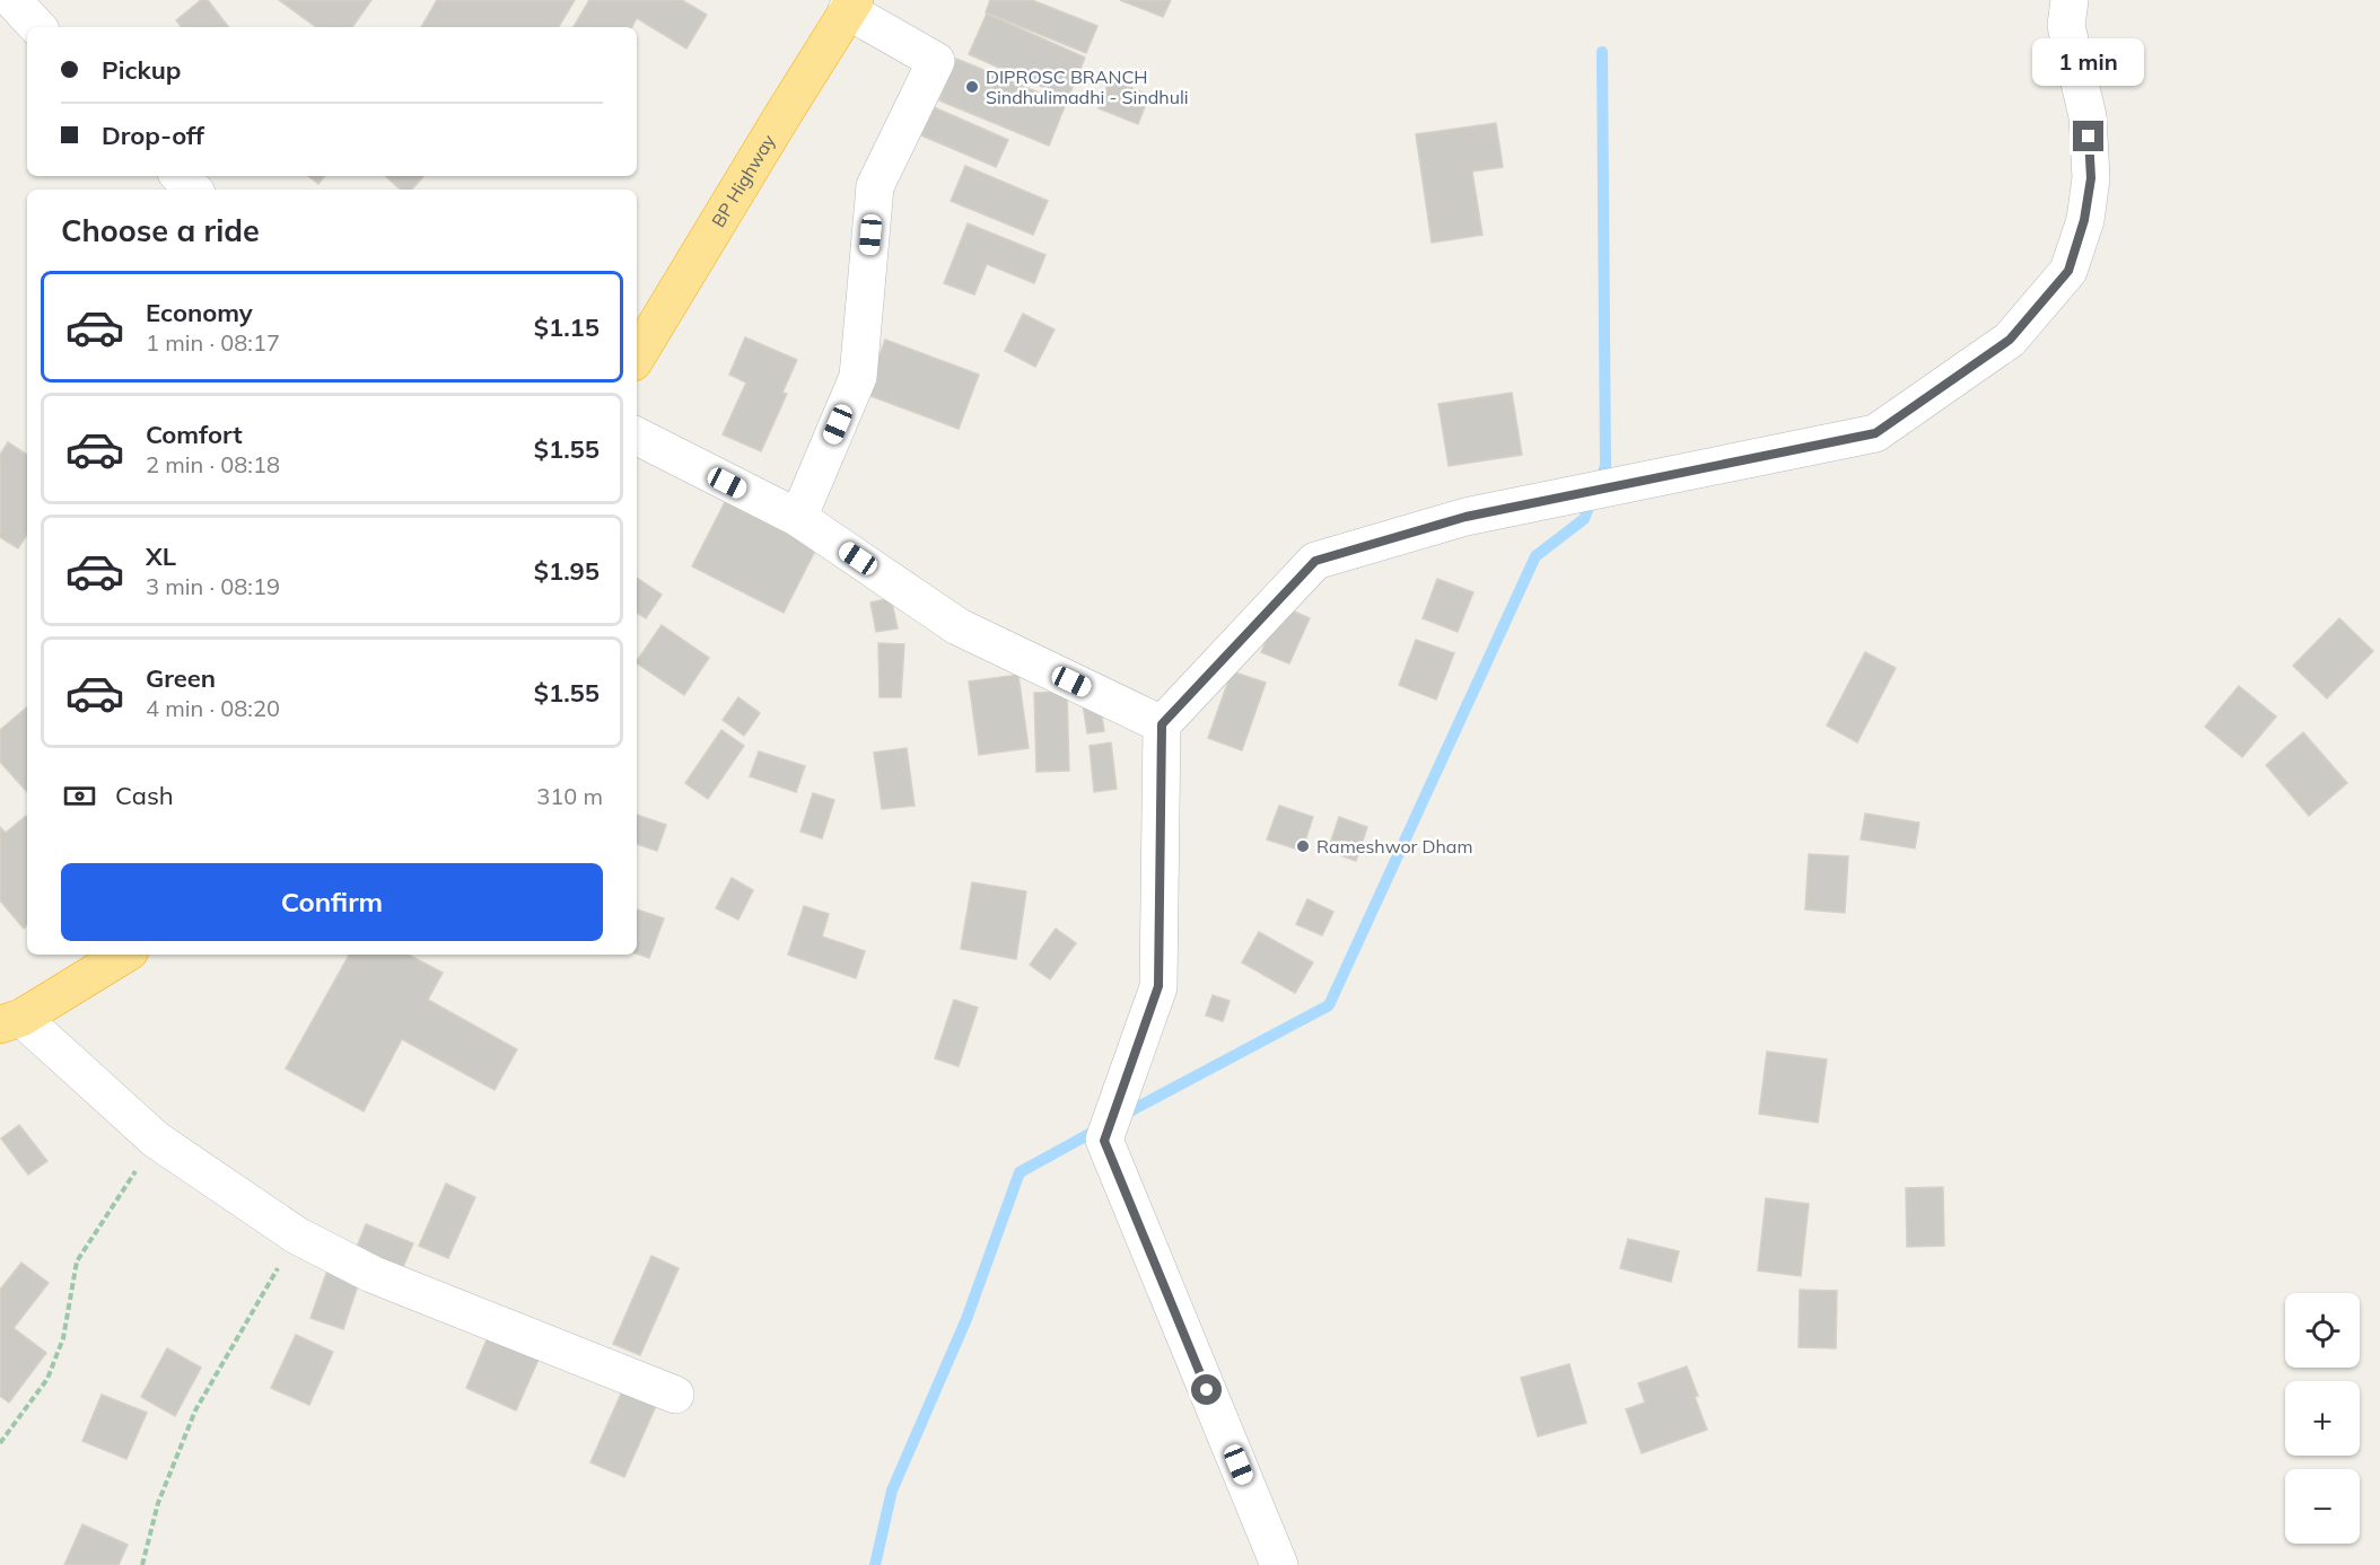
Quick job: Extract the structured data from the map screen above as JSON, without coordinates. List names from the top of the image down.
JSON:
{
  "streets": {
    "highway": ["BP Highway"]
  },
  "places": ["DIPROSC BRANCH Sindhulimadhi - Sindhuli", "Rameshwor Dham"],
  "page": {
    "banner": ["Pickup", "Drop-off"],
    "bubble": "1 min",
    "heading": "Choose a ride",
    "list": [
      {
        "name": "Economy",
        "note": "1 min · 08:17",
        "value": "$1.15"
      },
      {
        "name": "Comfort",
        "note": "2 min · 08:18",
        "value": "$1.55"
      },
      {
        "name": "XL",
        "note": "3 min · 08:19",
        "value": "$1.95"
      },
      {
        "name": "Green",
        "note": "4 min · 08:20",
        "value": "$1.55"
      }
    ],
    "pay": ["Cash", "310 m"],
    "buttons": "Confirm",
    "map_buttons": ["+", "−"]
  }
}
